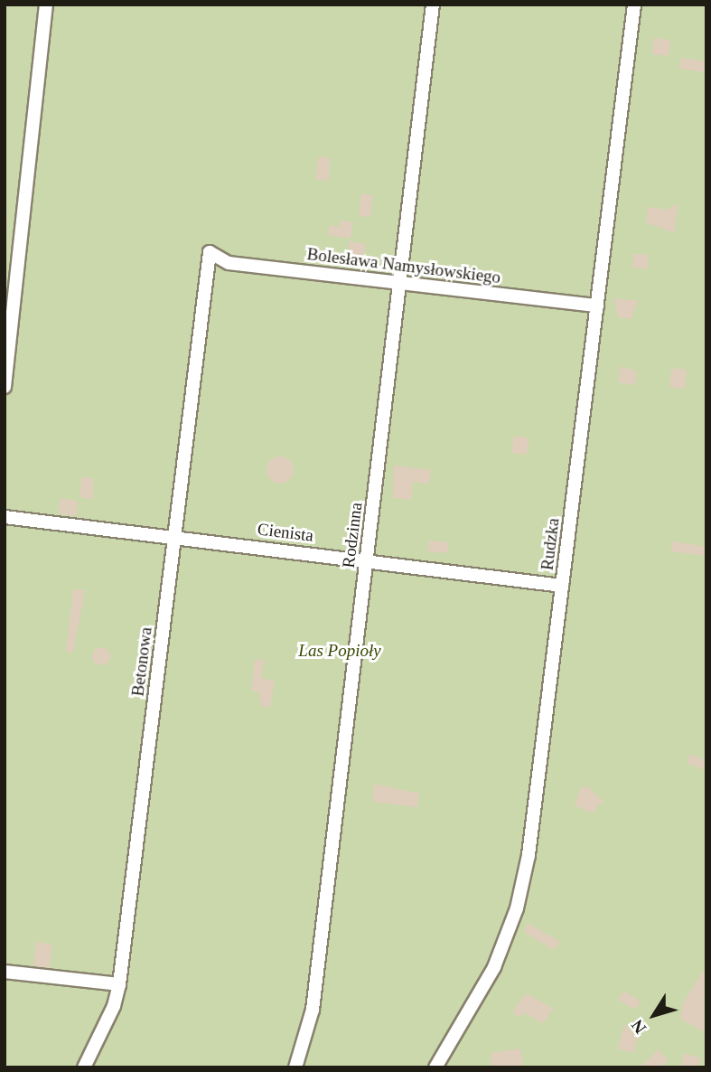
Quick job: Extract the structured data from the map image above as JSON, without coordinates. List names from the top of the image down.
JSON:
{
  "streets": {
    "street": [
      "Bolesława Namysłowskiego",
      "Cienista",
      "Rodzinna",
      "Rudzka",
      "Betonowa"
    ]
  },
  "crossings": [
    ["Bolesława Namysłowskiego", "Rodzinna"],
    ["Bolesława Namysłowskiego", "Rudzka"],
    ["Bolesława Namysłowskiego", "Betonowa"],
    ["Cienista", "Rodzinna"],
    ["Cienista", "Rudzka"],
    ["Cienista", "Betonowa"]
  ],
  "parks": ["Las Popioły"],
  "north": "bottom left"
}
